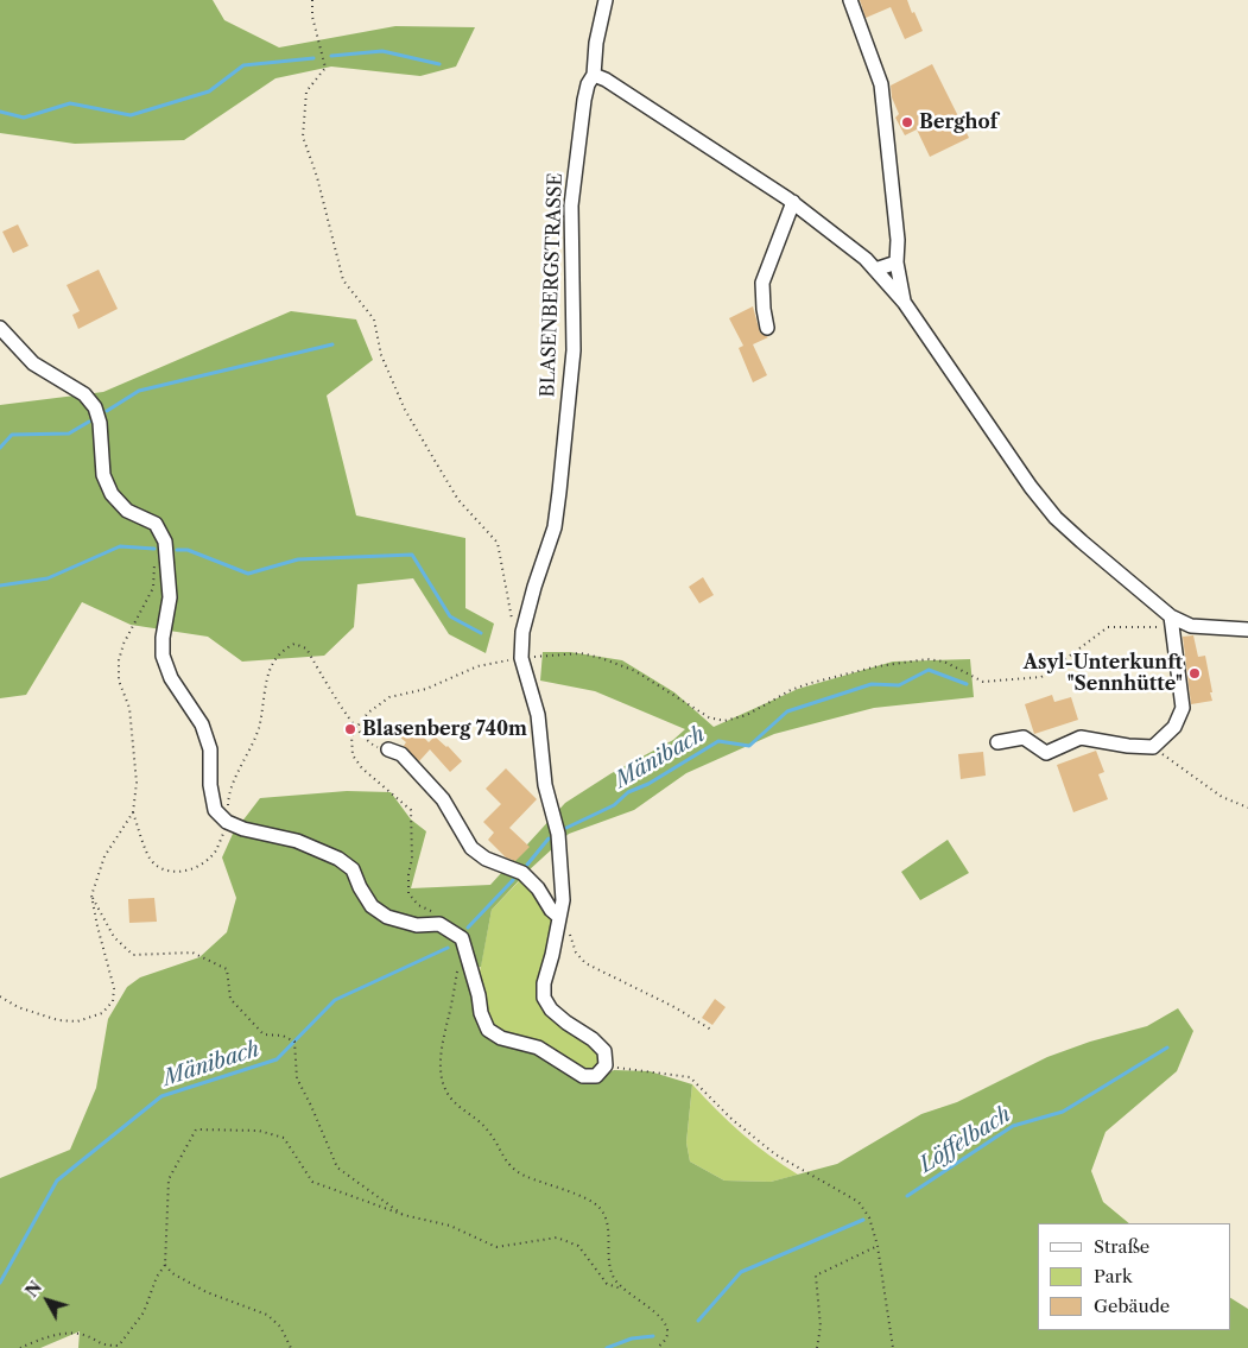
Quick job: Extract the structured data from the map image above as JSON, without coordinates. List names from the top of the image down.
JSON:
{
  "streets": {
    "street": ["BLASENBERGSTRASSE"]
  },
  "water": ["Mänibach", "Löffelbach"],
  "places": ["Berghof", "Asyl-Unterkunft \"Sennhütte\"", "Blasenberg 740m"],
  "legend": ["Straße", "Park", "Gebäude"],
  "north": "top left"
}
